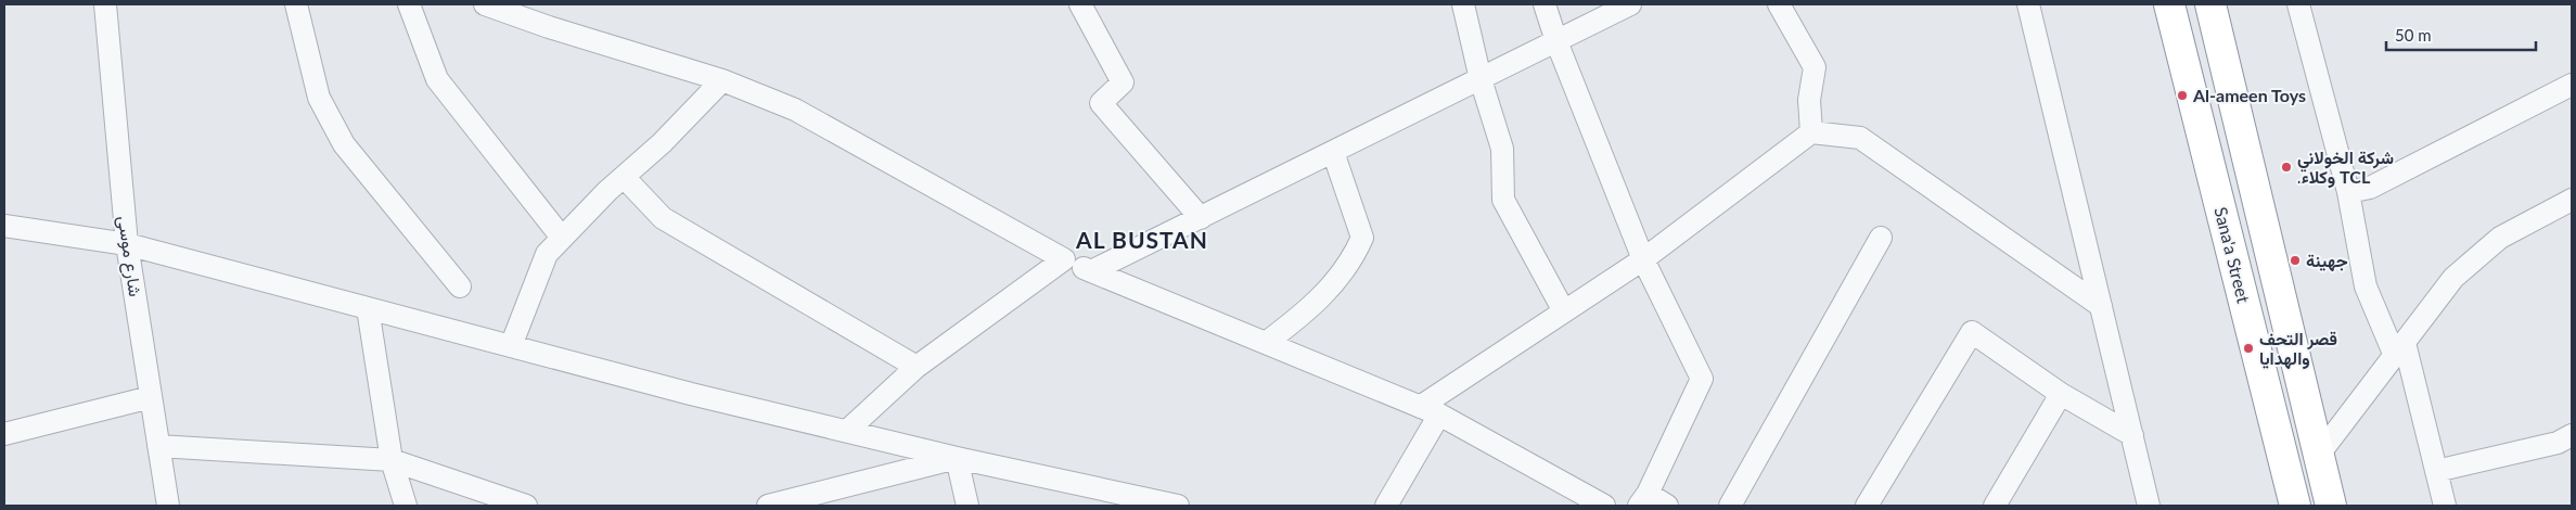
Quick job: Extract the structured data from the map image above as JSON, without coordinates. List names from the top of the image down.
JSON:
{
  "streets": {
    "highway": ["Sana'a Street"],
    "street": ["شارع موسى"]
  },
  "districts": ["AL BUSTAN"],
  "places": [
    "Al-ameen Toys",
    "شركة الخولاني .وكلاء TCL",
    "جهينة",
    "قصر التحف والهدايا"
  ],
  "scale_bar": "50 m"
}
